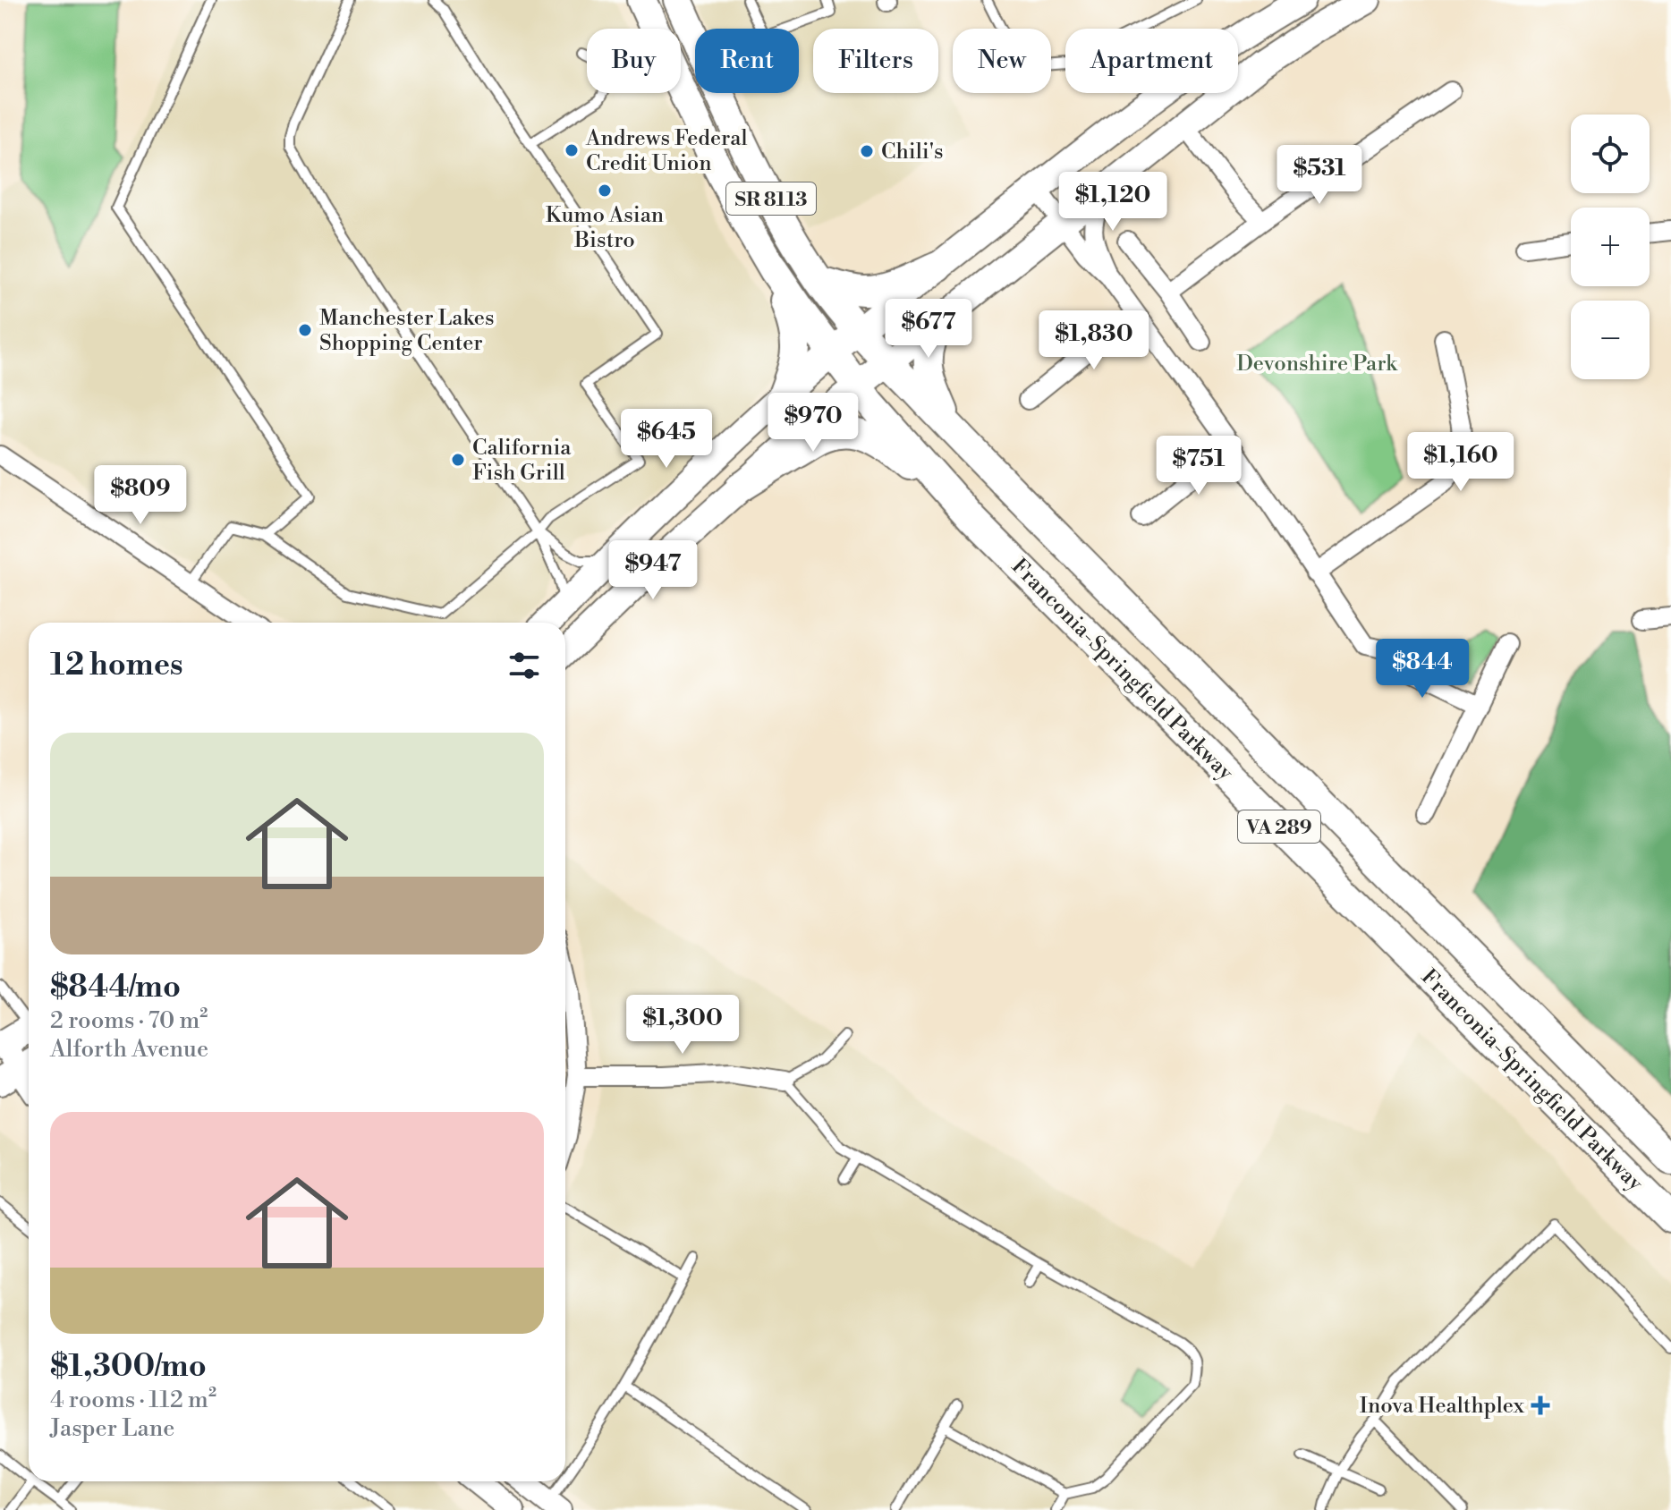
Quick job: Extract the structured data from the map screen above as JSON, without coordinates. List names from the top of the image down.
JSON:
{
  "streets": {
    "main road": ["SR 8113", "Franconia-Springfield Parkway", "VA 289"]
  },
  "crossings": [
    ["SR 8113", "Franconia-Springfield Parkway"]
  ],
  "parks": ["Devonshire Park"],
  "places": {
    "other": [
      "Andrews Federal Credit Union",
      "Chili's",
      "Kumo Asian Bistro",
      "Manchester Lakes Shopping Center",
      "California Fish Grill"
    ],
    "health": ["Inova Healthplex"]
  },
  "page": {
    "chip": [
      "Buy",
      "Rent",
      "Filters",
      "New",
      "Apartment"
    ],
    "map_buttons": ["+", "−"],
    "price": [
      "$531",
      "$1,120",
      "$677",
      "$1,830",
      "$970",
      "$645",
      "$1,160",
      "$751",
      "$809",
      "$947",
      "$844",
      "$1,300"
    ],
    "heading": "12 homes",
    "list": [
      {
        "name": "$844/mo",
        "note": "2 rooms · 70 m² · Alforth Avenue"
      },
      {
        "name": "$1,300/mo",
        "note": "4 rooms · 112 m² · Jasper Lane"
      }
    ]
  }
}
